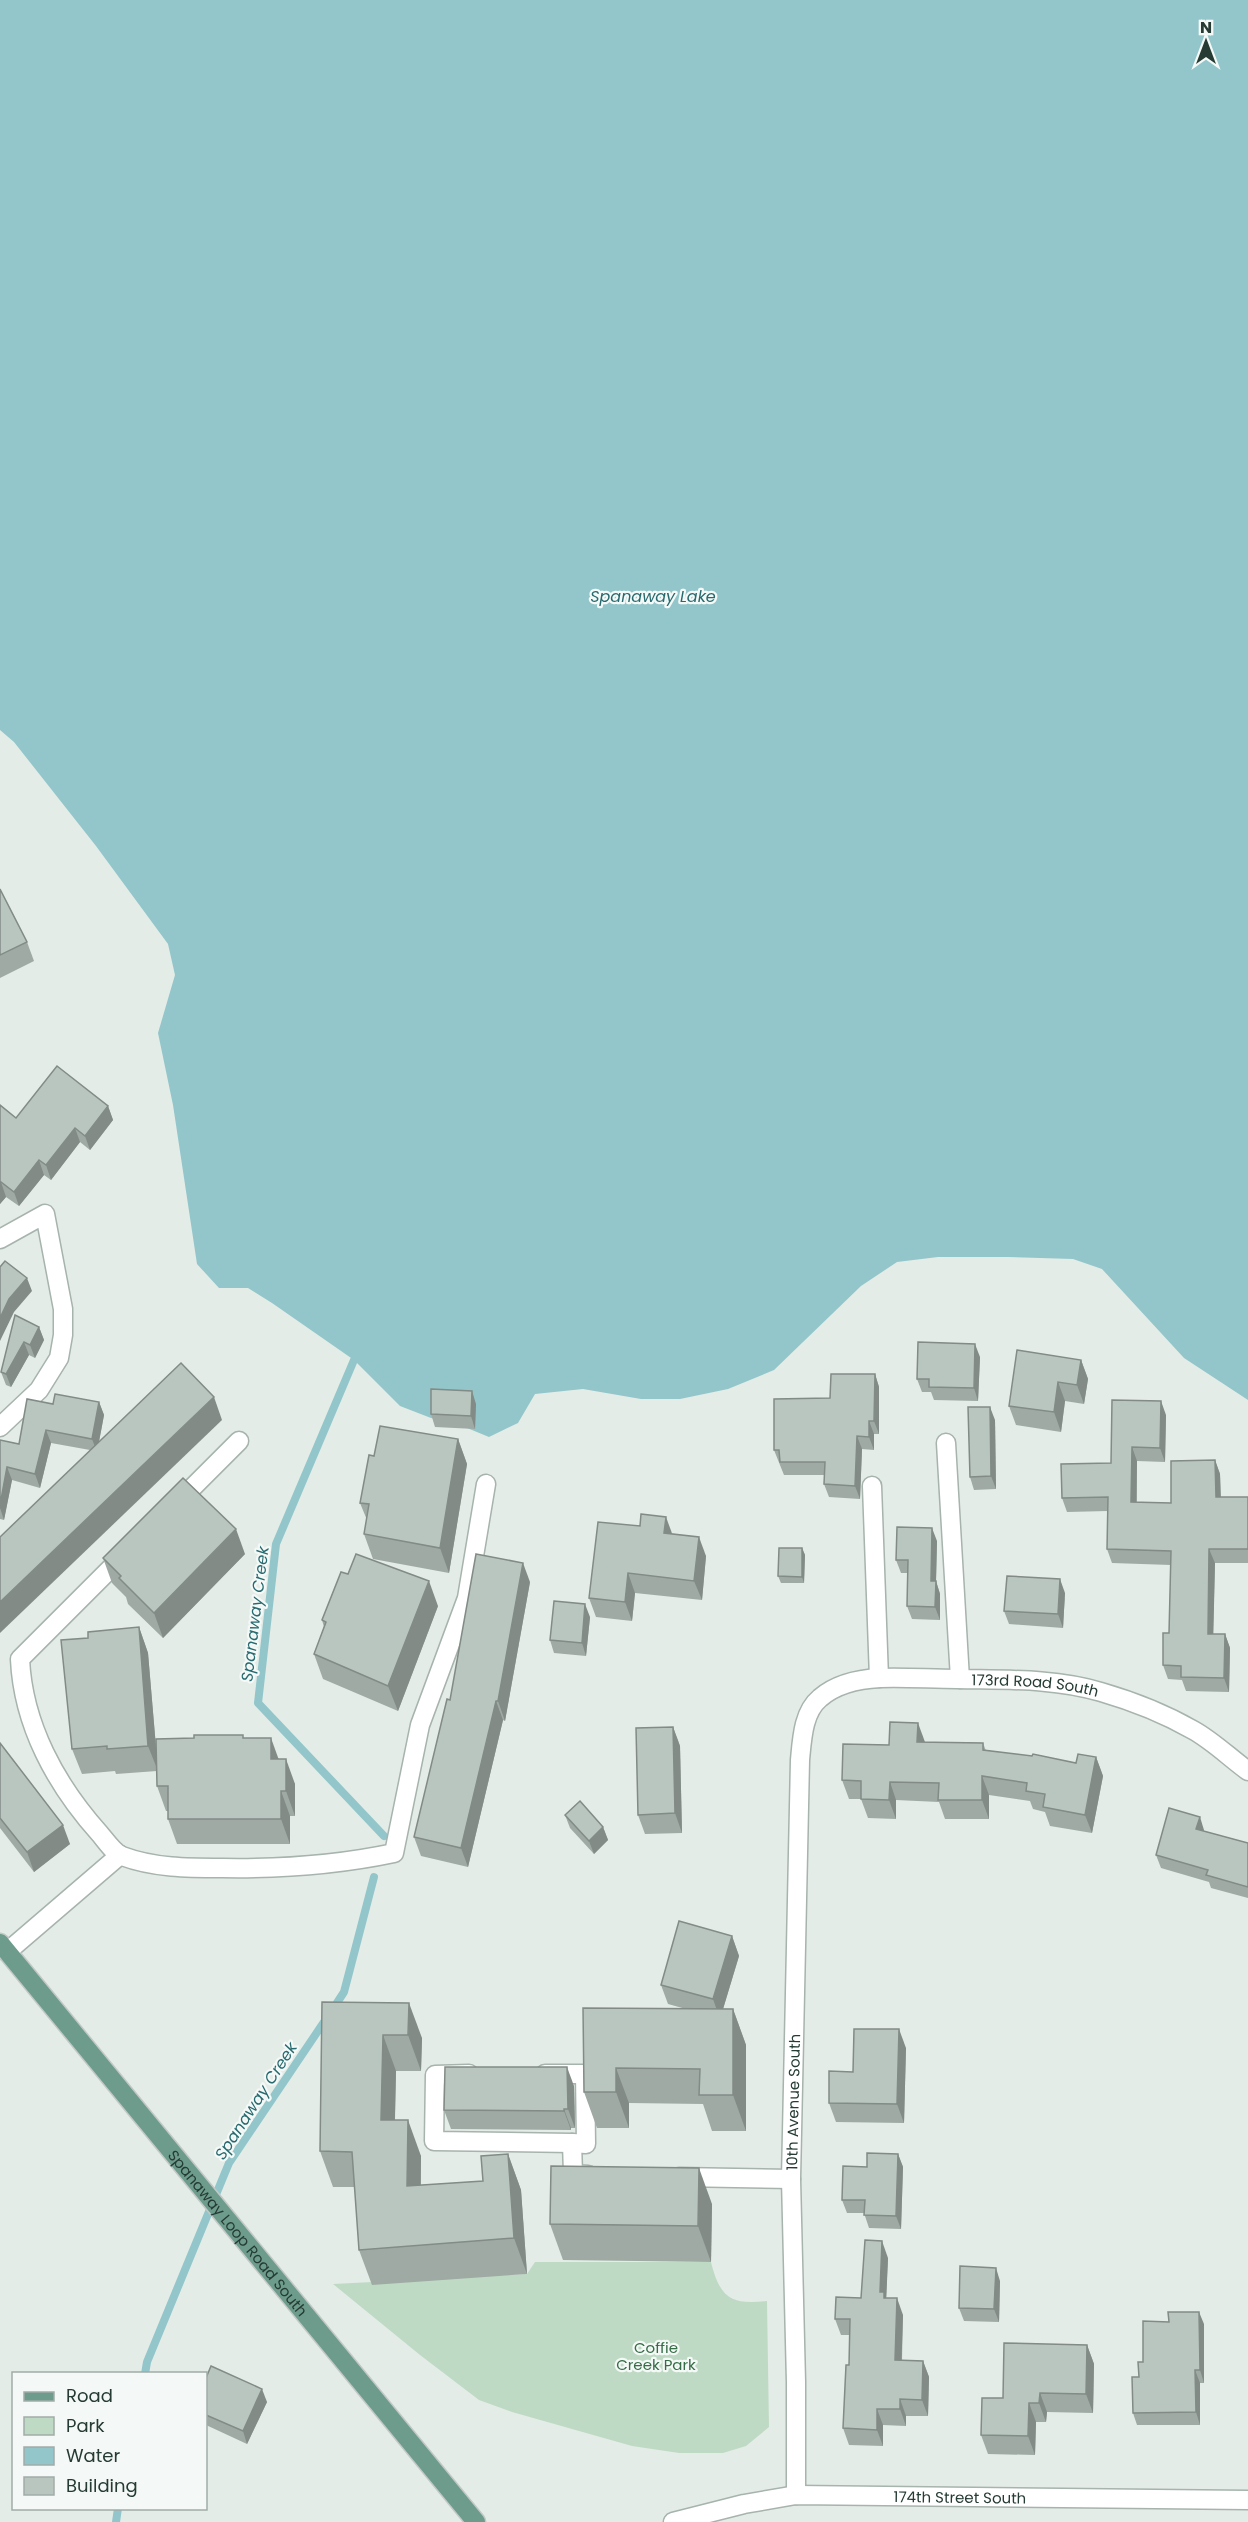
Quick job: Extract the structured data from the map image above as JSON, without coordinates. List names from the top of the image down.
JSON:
{
  "streets": {
    "main road": ["Spanaway Loop Road South"],
    "street": ["173rd Road South", "10th Avenue South", "174th Street South"]
  },
  "crossings": [
    ["173rd Road South", "10th Avenue South"],
    ["10th Avenue South", "174th Street South"]
  ],
  "water": ["Spanaway Lake", "Spanaway Creek"],
  "parks": ["Coffie Creek Park"],
  "legend": [
    "Road",
    "Park",
    "Water",
    "Building"
  ],
  "north": "top"
}
